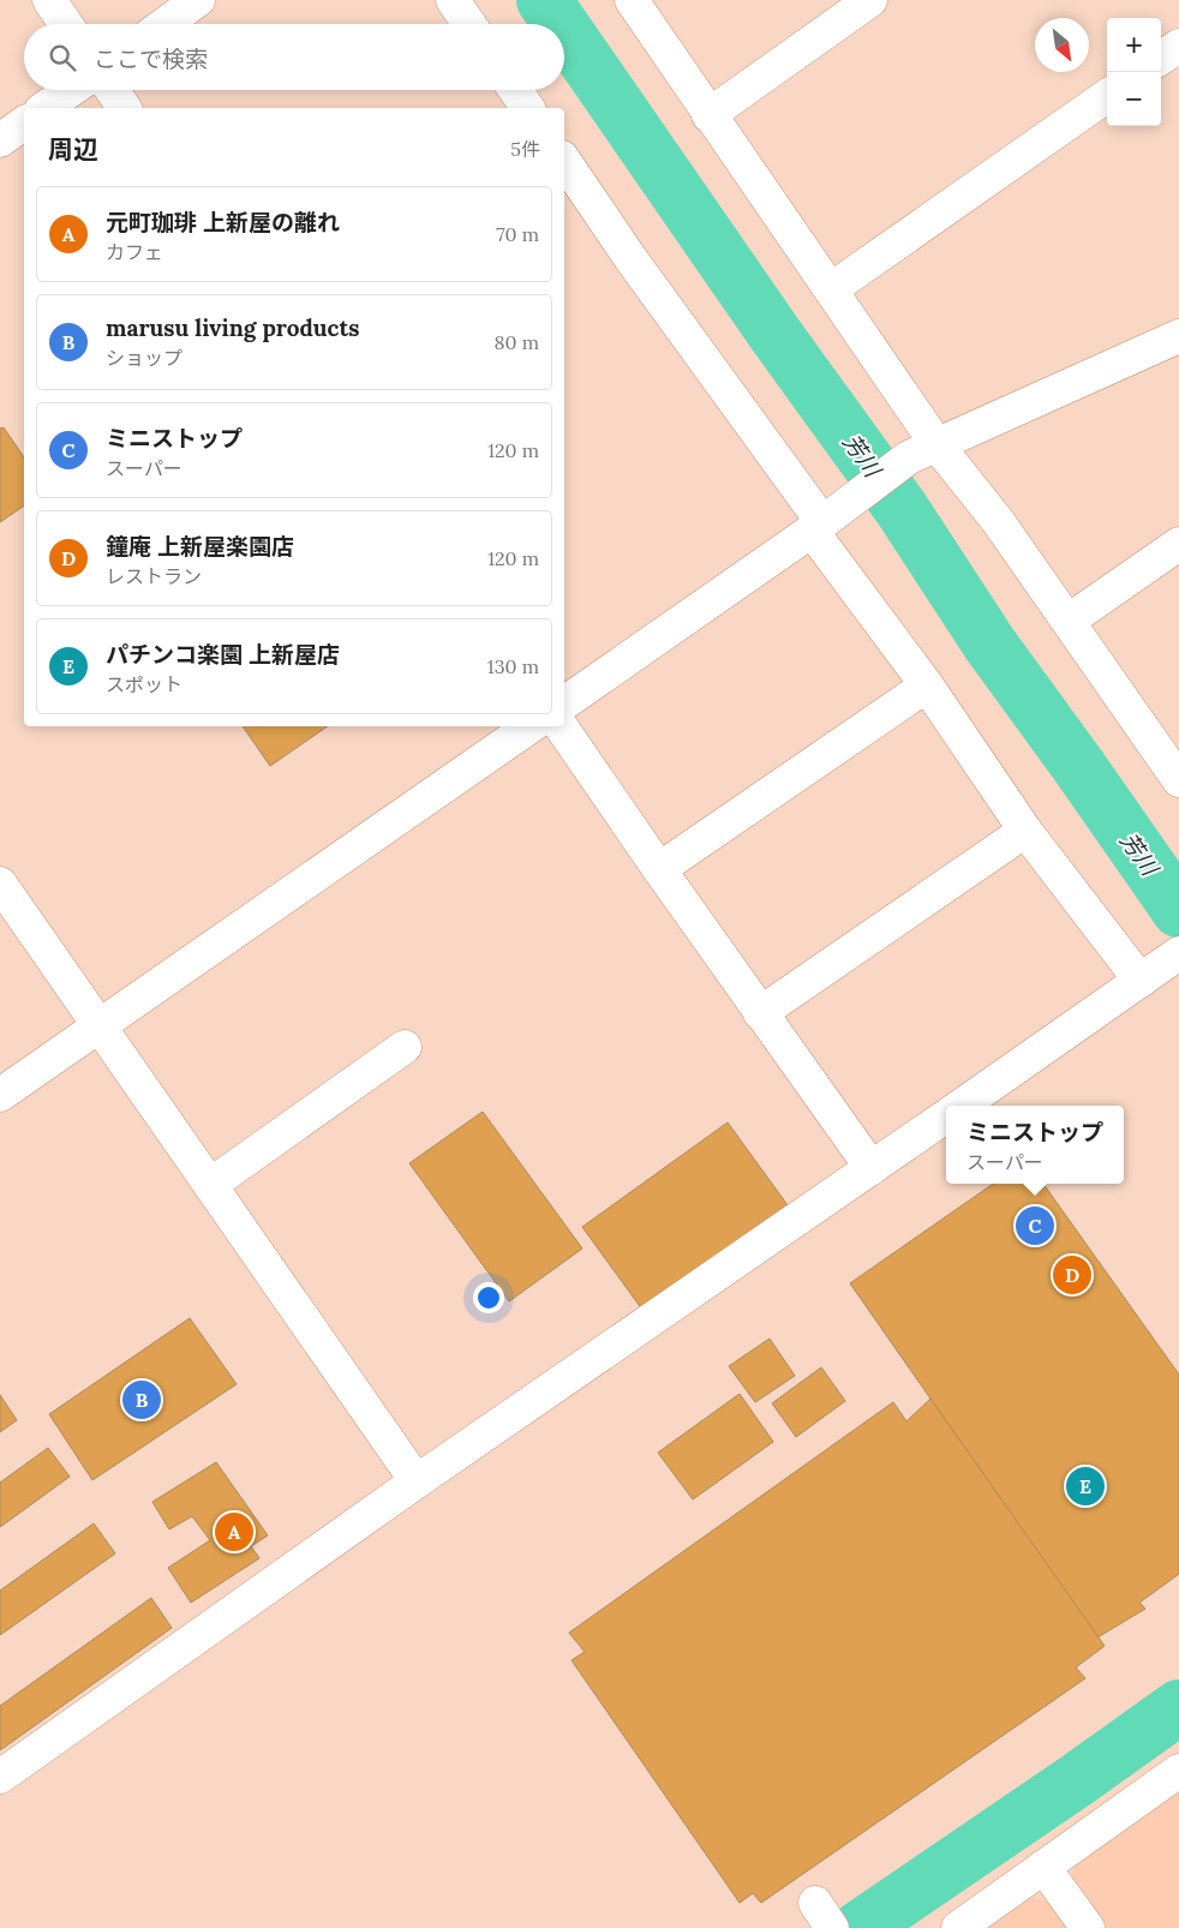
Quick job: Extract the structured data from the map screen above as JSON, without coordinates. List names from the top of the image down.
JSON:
{
  "water": ["芳川"],
  "north": "bottom right",
  "page": {
    "map_buttons": ["+", "−"],
    "search": "ここで検索",
    "heading": ["周辺", "5件"],
    "list": [
      {
        "mark": "A",
        "name": "元町珈琲 上新屋の離れ",
        "note": "カフェ",
        "value": "70 m"
      },
      {
        "mark": "B",
        "name": "marusu living products",
        "note": "ショップ",
        "value": "80 m"
      },
      {
        "mark": "C",
        "name": "ミニストップ",
        "note": "スーパー",
        "value": "120 m"
      },
      {
        "mark": "D",
        "name": "鐘庵 上新屋楽園店",
        "note": "レストラン",
        "value": "120 m"
      },
      {
        "mark": "E",
        "name": "パチンコ楽園 上新屋店",
        "note": "スポット",
        "value": "130 m"
      }
    ],
    "popup": ["ミニストップ", "スーパー"],
    "pins": [
      "C",
      "D",
      "B",
      "E",
      "A"
    ]
  }
}
